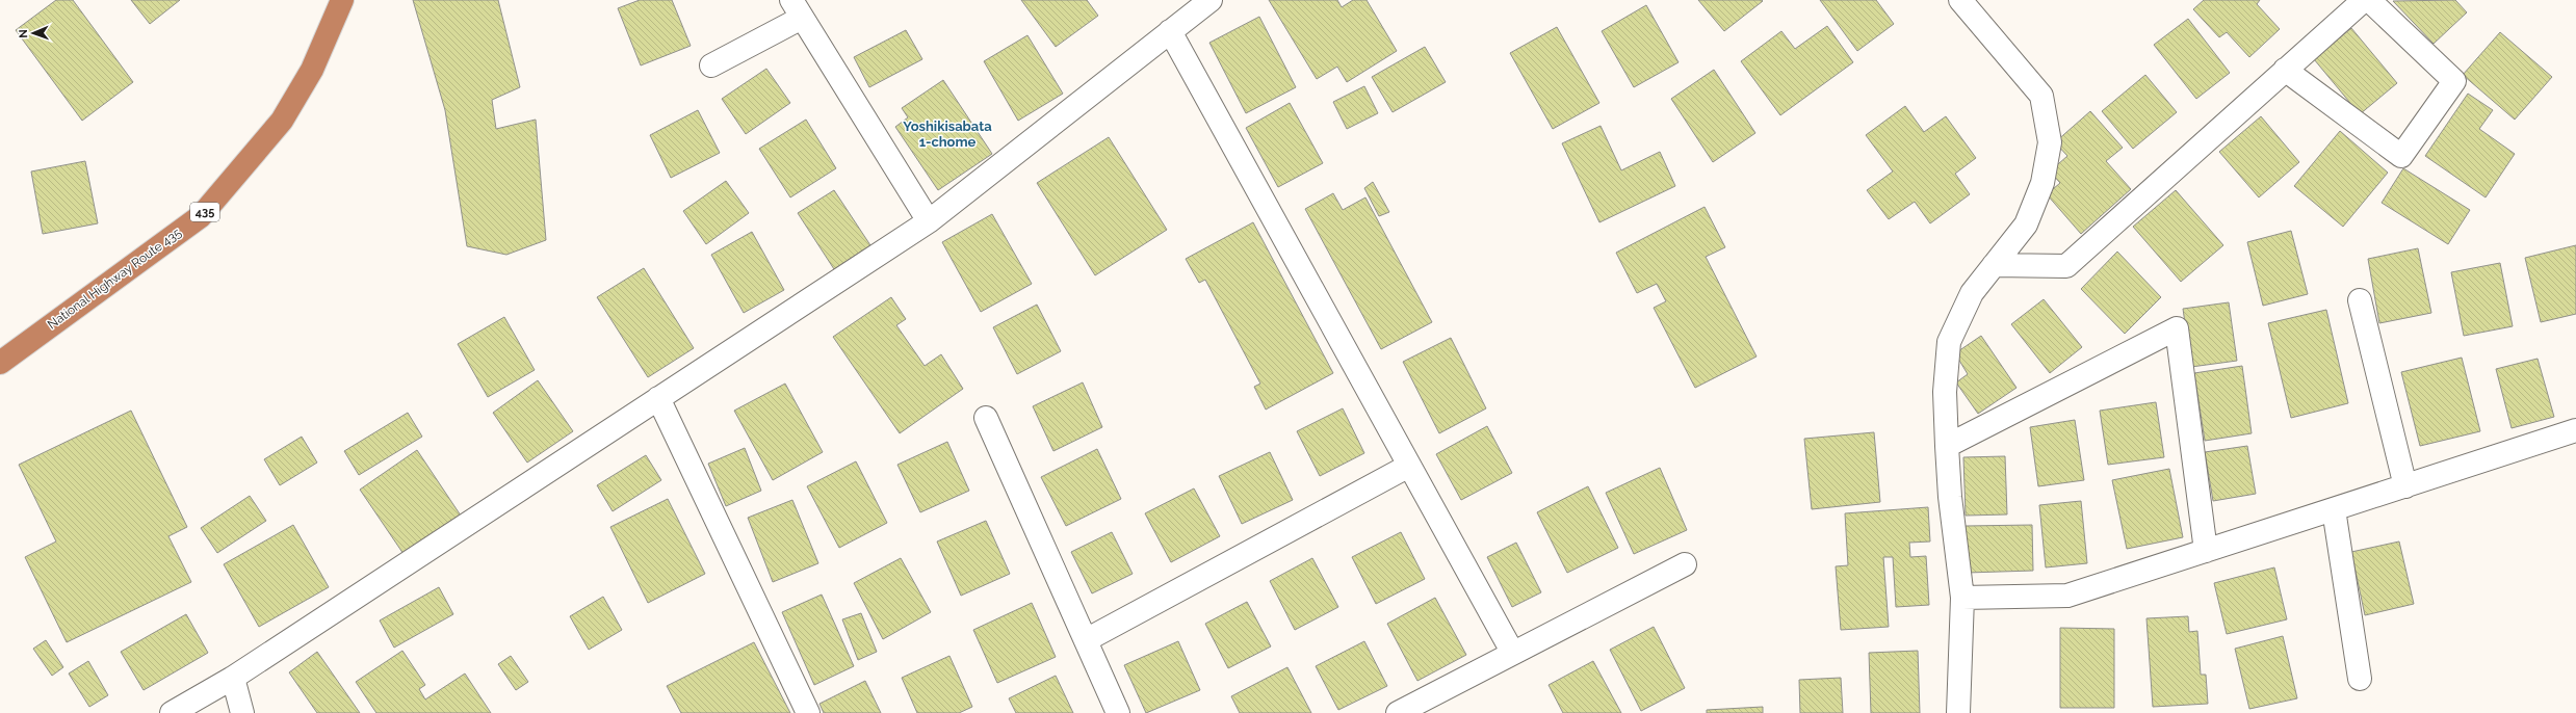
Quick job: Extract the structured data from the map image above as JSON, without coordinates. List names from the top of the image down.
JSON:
{
  "streets": {
    "highway": ["435", "National Highway Route 435"]
  },
  "districts": ["Yoshikisabata 1-chome"],
  "north": "left"
}
